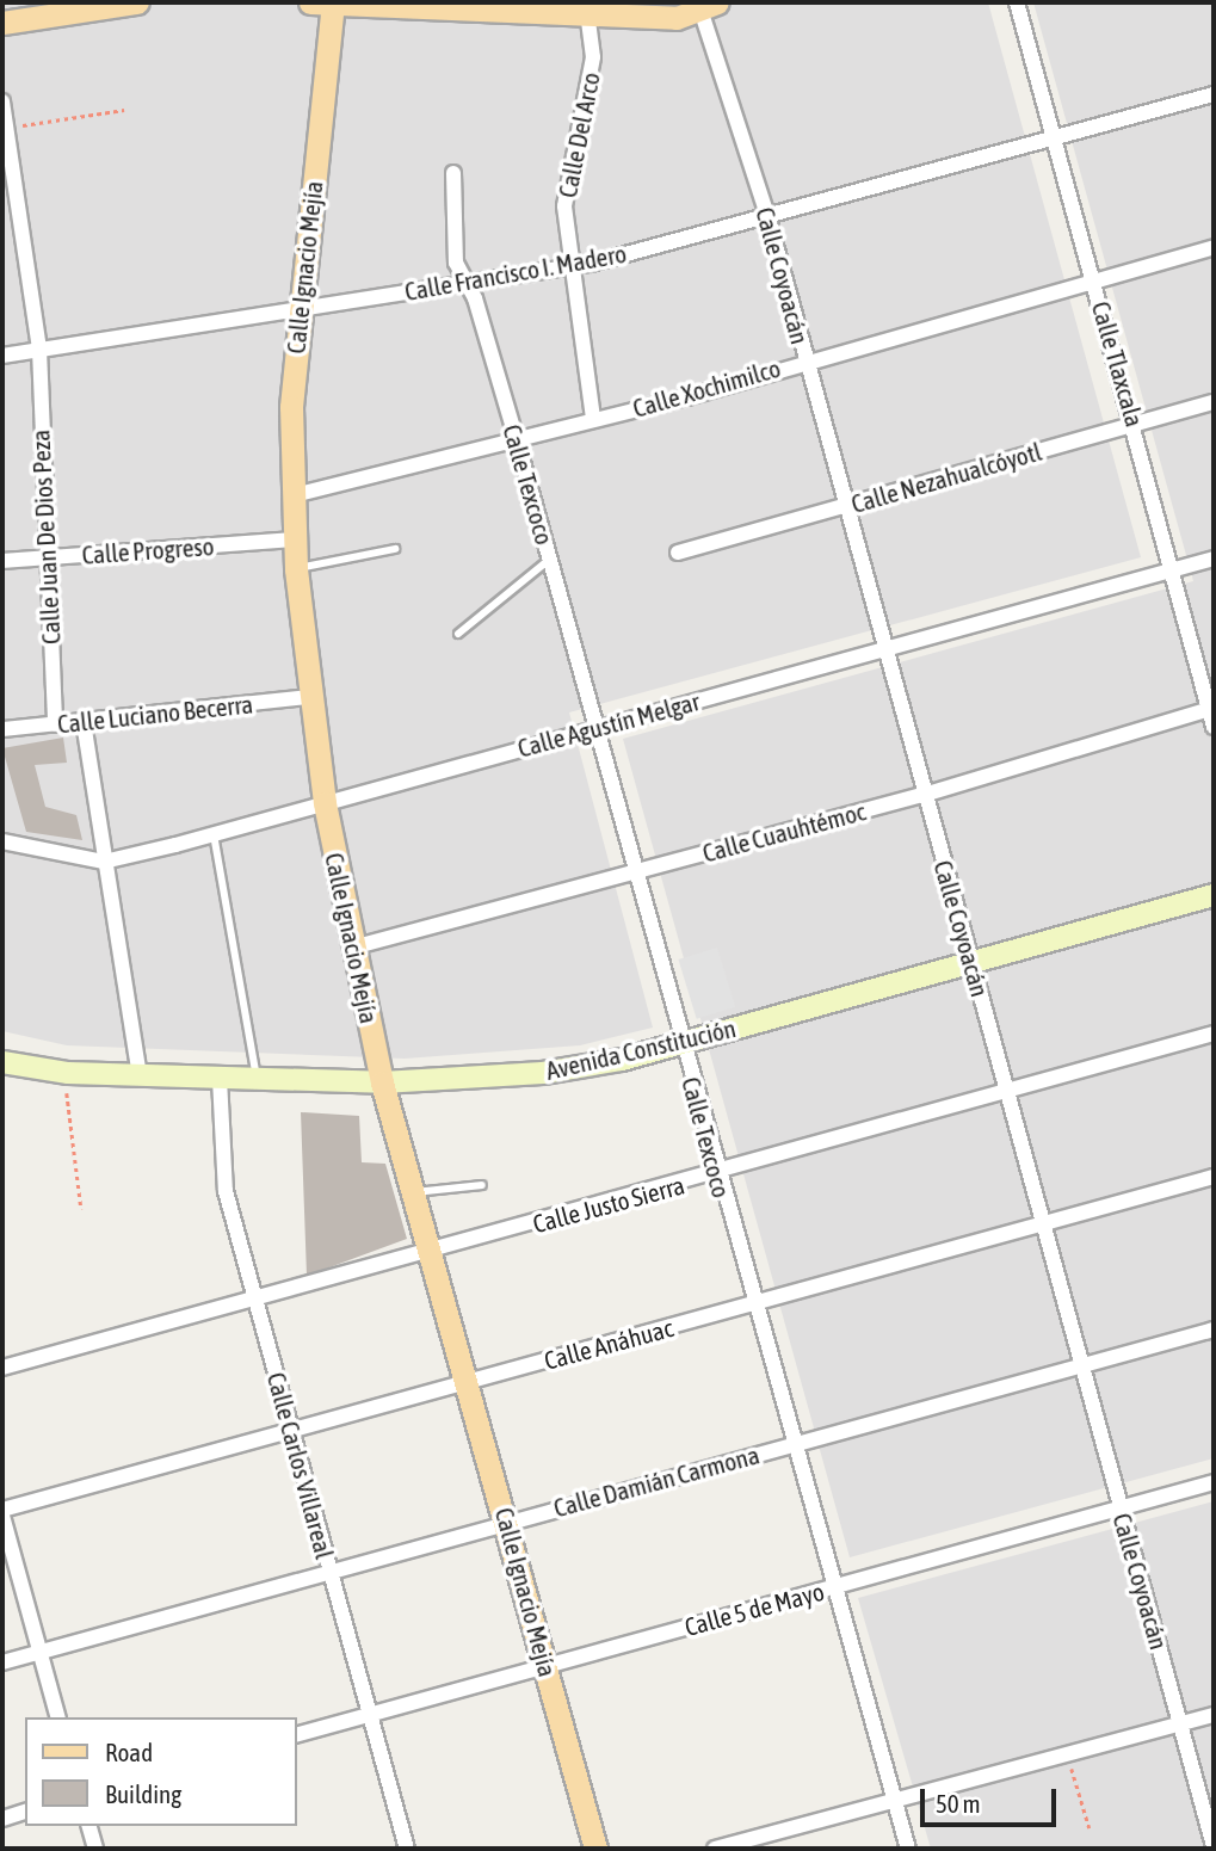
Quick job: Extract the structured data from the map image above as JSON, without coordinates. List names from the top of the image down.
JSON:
{
  "streets": {
    "main road": ["Calle Ignacio Mejía"],
    "street": [
      "Calle Del Arco",
      "Calle Francisco I. Madero",
      "Calle Coyoacán",
      "Calle Tlaxcala",
      "Calle Xochimilco",
      "Calle Nezahualcóyotl",
      "Calle Texcoco",
      "Calle Juan De Dios Peza",
      "Calle Progreso",
      "Calle Luciano Becerra",
      "Calle Agustín Melgar",
      "Calle Cuauhtémoc",
      "Avenida Constitución",
      "Calle Justo Sierra",
      "Calle Anáhuac",
      "Calle Carlos Villareal",
      "Calle Damián Carmona",
      "Calle 5 de Mayo"
    ]
  },
  "crossings": [
    ["Calle Del Arco", "Calle Francisco I. Madero"],
    ["Calle Del Arco", "Calle Xochimilco"],
    ["Calle Ignacio Mejía", "Calle Francisco I. Madero"],
    ["Calle Ignacio Mejía", "Calle Xochimilco"],
    ["Calle Ignacio Mejía", "Calle Progreso"],
    ["Calle Ignacio Mejía", "Calle Luciano Becerra"],
    ["Calle Ignacio Mejía", "Calle Agustín Melgar"],
    ["Calle Ignacio Mejía", "Calle Cuauhtémoc"],
    ["Calle Ignacio Mejía", "Avenida Constitución"],
    ["Calle Ignacio Mejía", "Calle Justo Sierra"],
    ["Calle Ignacio Mejía", "Calle Anáhuac"],
    ["Calle Ignacio Mejía", "Calle Damián Carmona"],
    ["Calle Ignacio Mejía", "Calle 5 de Mayo"],
    ["Calle Francisco I. Madero", "Calle Coyoacán"],
    ["Calle Francisco I. Madero", "Calle Tlaxcala"],
    ["Calle Francisco I. Madero", "Calle Texcoco"],
    ["Calle Francisco I. Madero", "Calle Juan De Dios Peza"],
    ["Calle Coyoacán", "Calle Xochimilco"],
    ["Calle Coyoacán", "Calle Nezahualcóyotl"],
    ["Calle Coyoacán", "Calle Agustín Melgar"],
    ["Calle Coyoacán", "Calle Cuauhtémoc"],
    ["Calle Coyoacán", "Avenida Constitución"],
    ["Calle Coyoacán", "Calle Justo Sierra"],
    ["Calle Coyoacán", "Calle Anáhuac"],
    ["Calle Coyoacán", "Calle Damián Carmona"],
    ["Calle Coyoacán", "Calle 5 de Mayo"],
    ["Calle Tlaxcala", "Calle Xochimilco"],
    ["Calle Tlaxcala", "Calle Nezahualcóyotl"],
    ["Calle Tlaxcala", "Calle Agustín Melgar"],
    ["Calle Tlaxcala", "Calle Cuauhtémoc"],
    ["Calle Xochimilco", "Calle Texcoco"],
    ["Calle Texcoco", "Calle Agustín Melgar"],
    ["Calle Texcoco", "Calle Cuauhtémoc"],
    ["Calle Texcoco", "Avenida Constitución"],
    ["Calle Texcoco", "Calle Justo Sierra"],
    ["Calle Texcoco", "Calle Anáhuac"],
    ["Calle Texcoco", "Calle Damián Carmona"],
    ["Calle Texcoco", "Calle 5 de Mayo"],
    ["Calle Juan De Dios Peza", "Calle Progreso"],
    ["Calle Juan De Dios Peza", "Calle Luciano Becerra"],
    ["Avenida Constitución", "Calle Carlos Villareal"],
    ["Calle Justo Sierra", "Calle Carlos Villareal"],
    ["Calle Anáhuac", "Calle Carlos Villareal"],
    ["Calle Carlos Villareal", "Calle Damián Carmona"],
    ["Calle Carlos Villareal", "Calle 5 de Mayo"]
  ],
  "legend": ["Road", "Building"],
  "scale_bar": "50 m"
}
